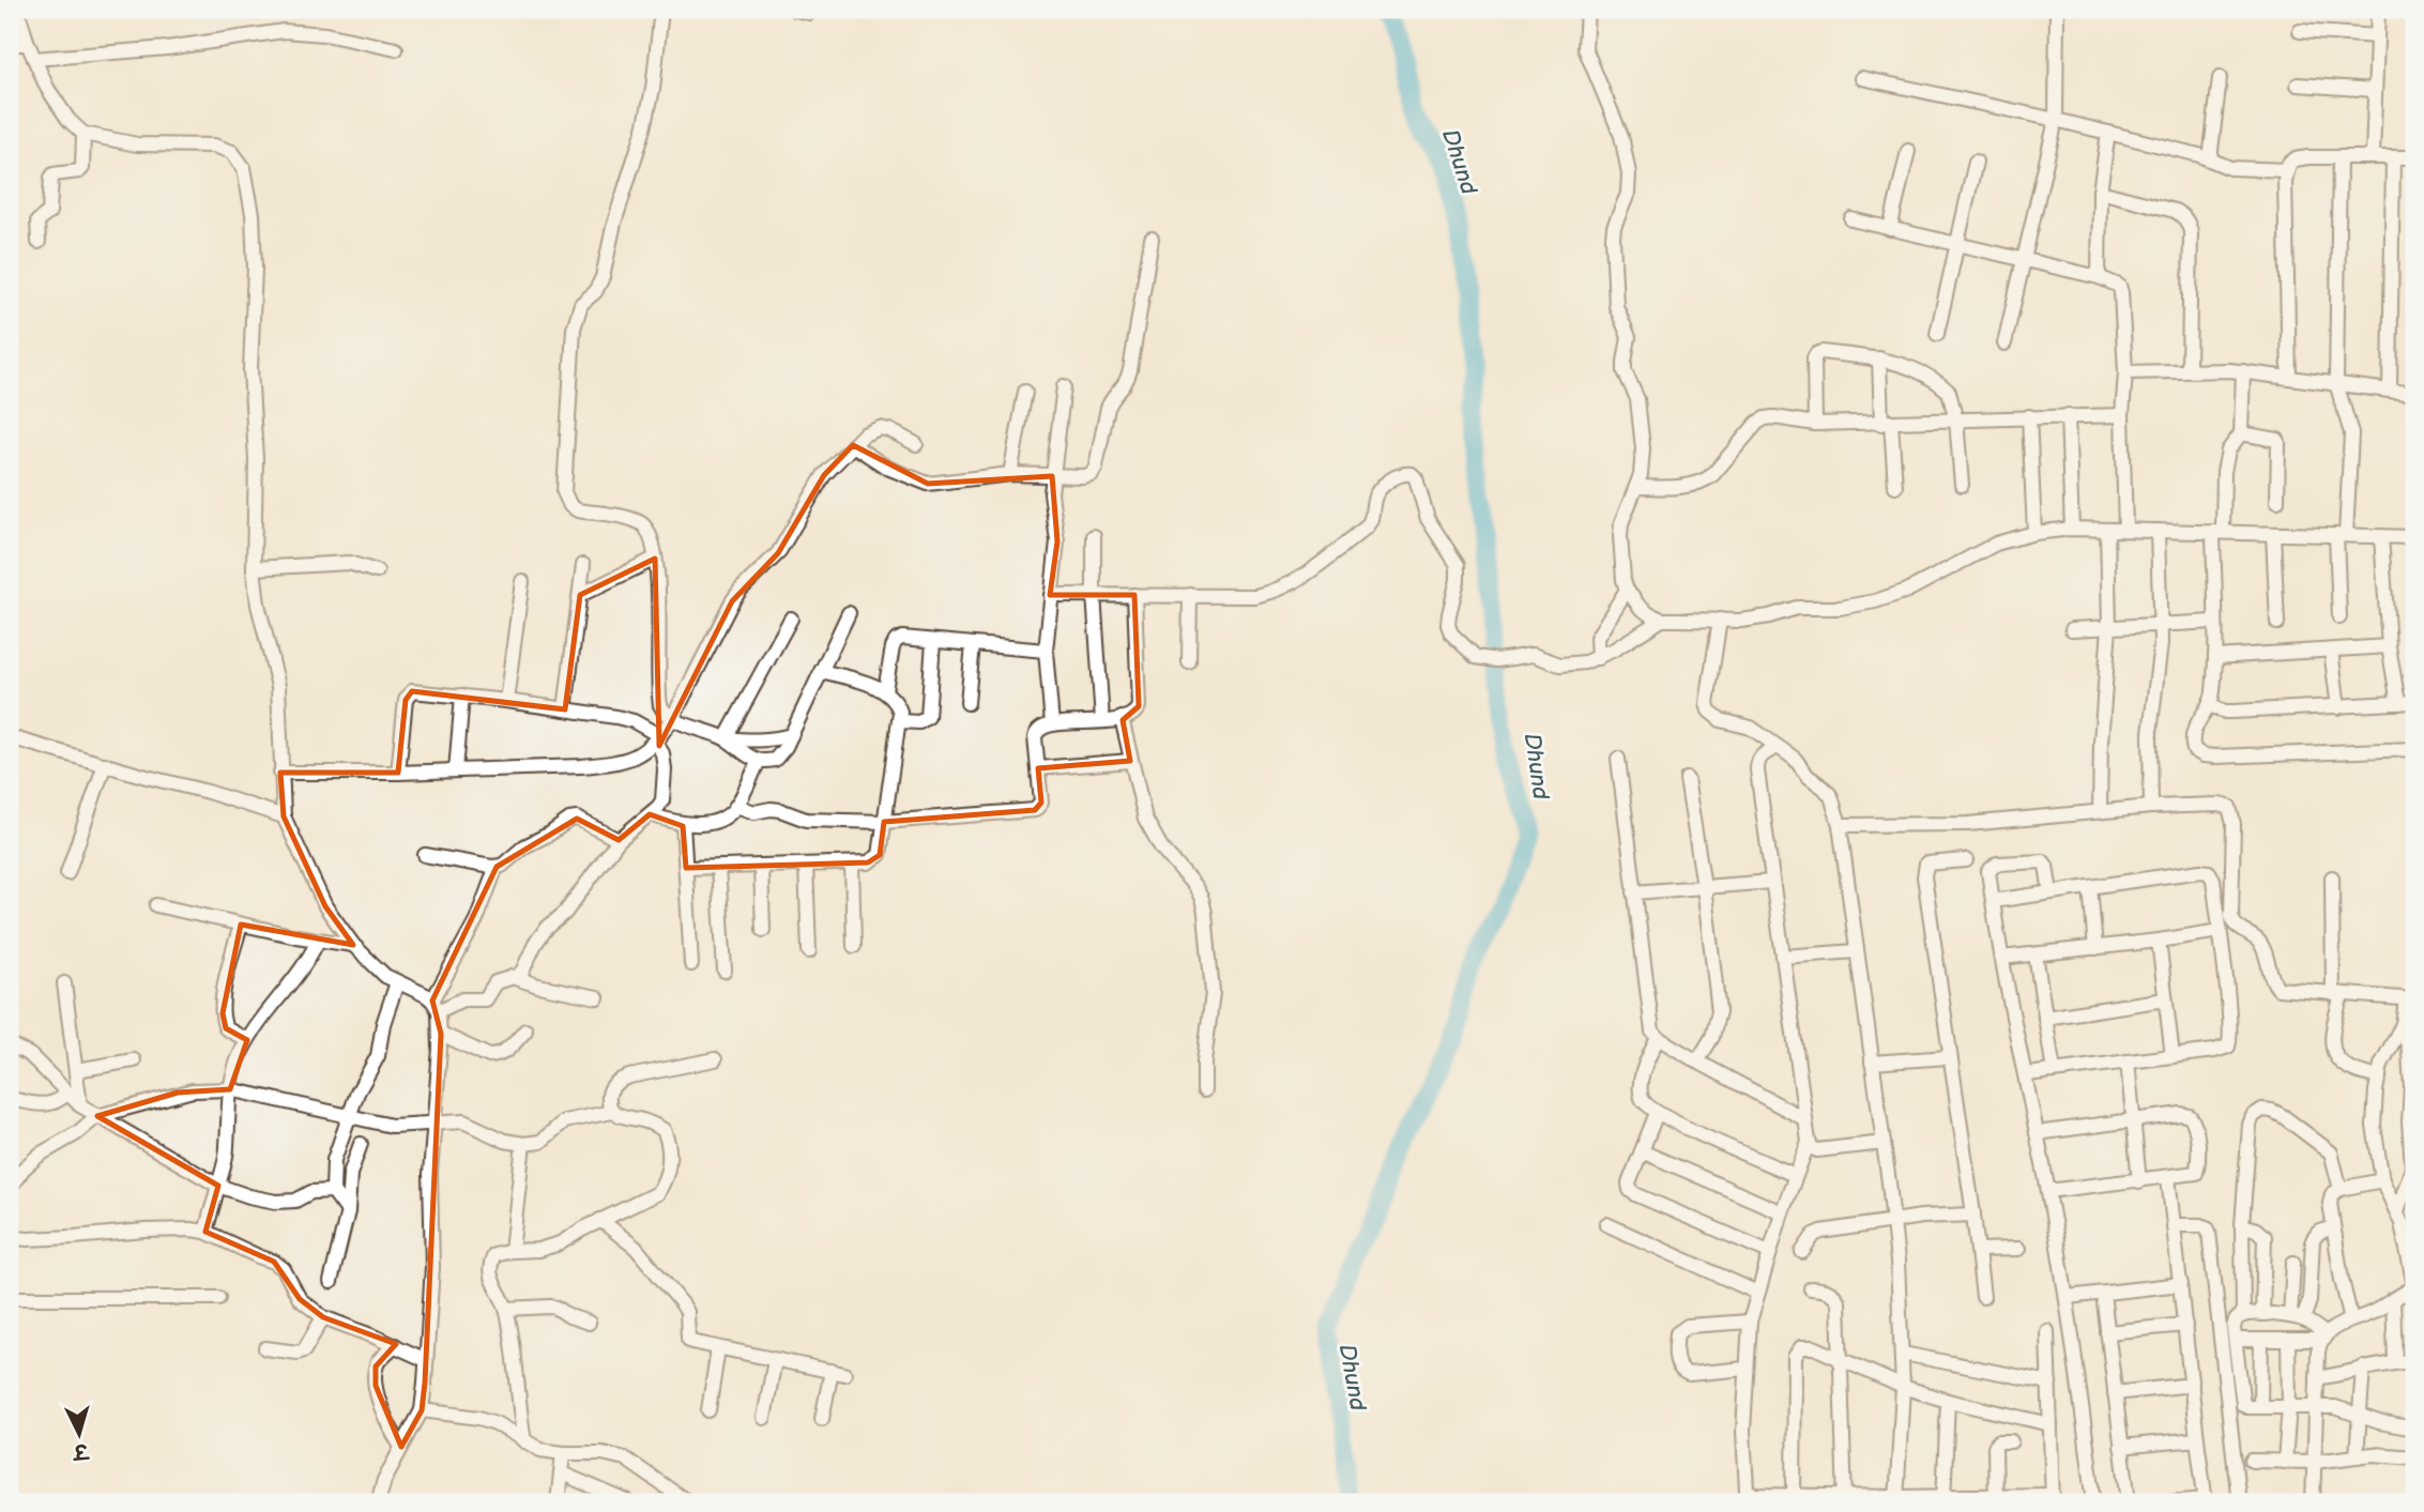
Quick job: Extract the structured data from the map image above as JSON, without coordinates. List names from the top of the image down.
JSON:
{
  "water": ["Dhund"],
  "north": "bottom"
}
